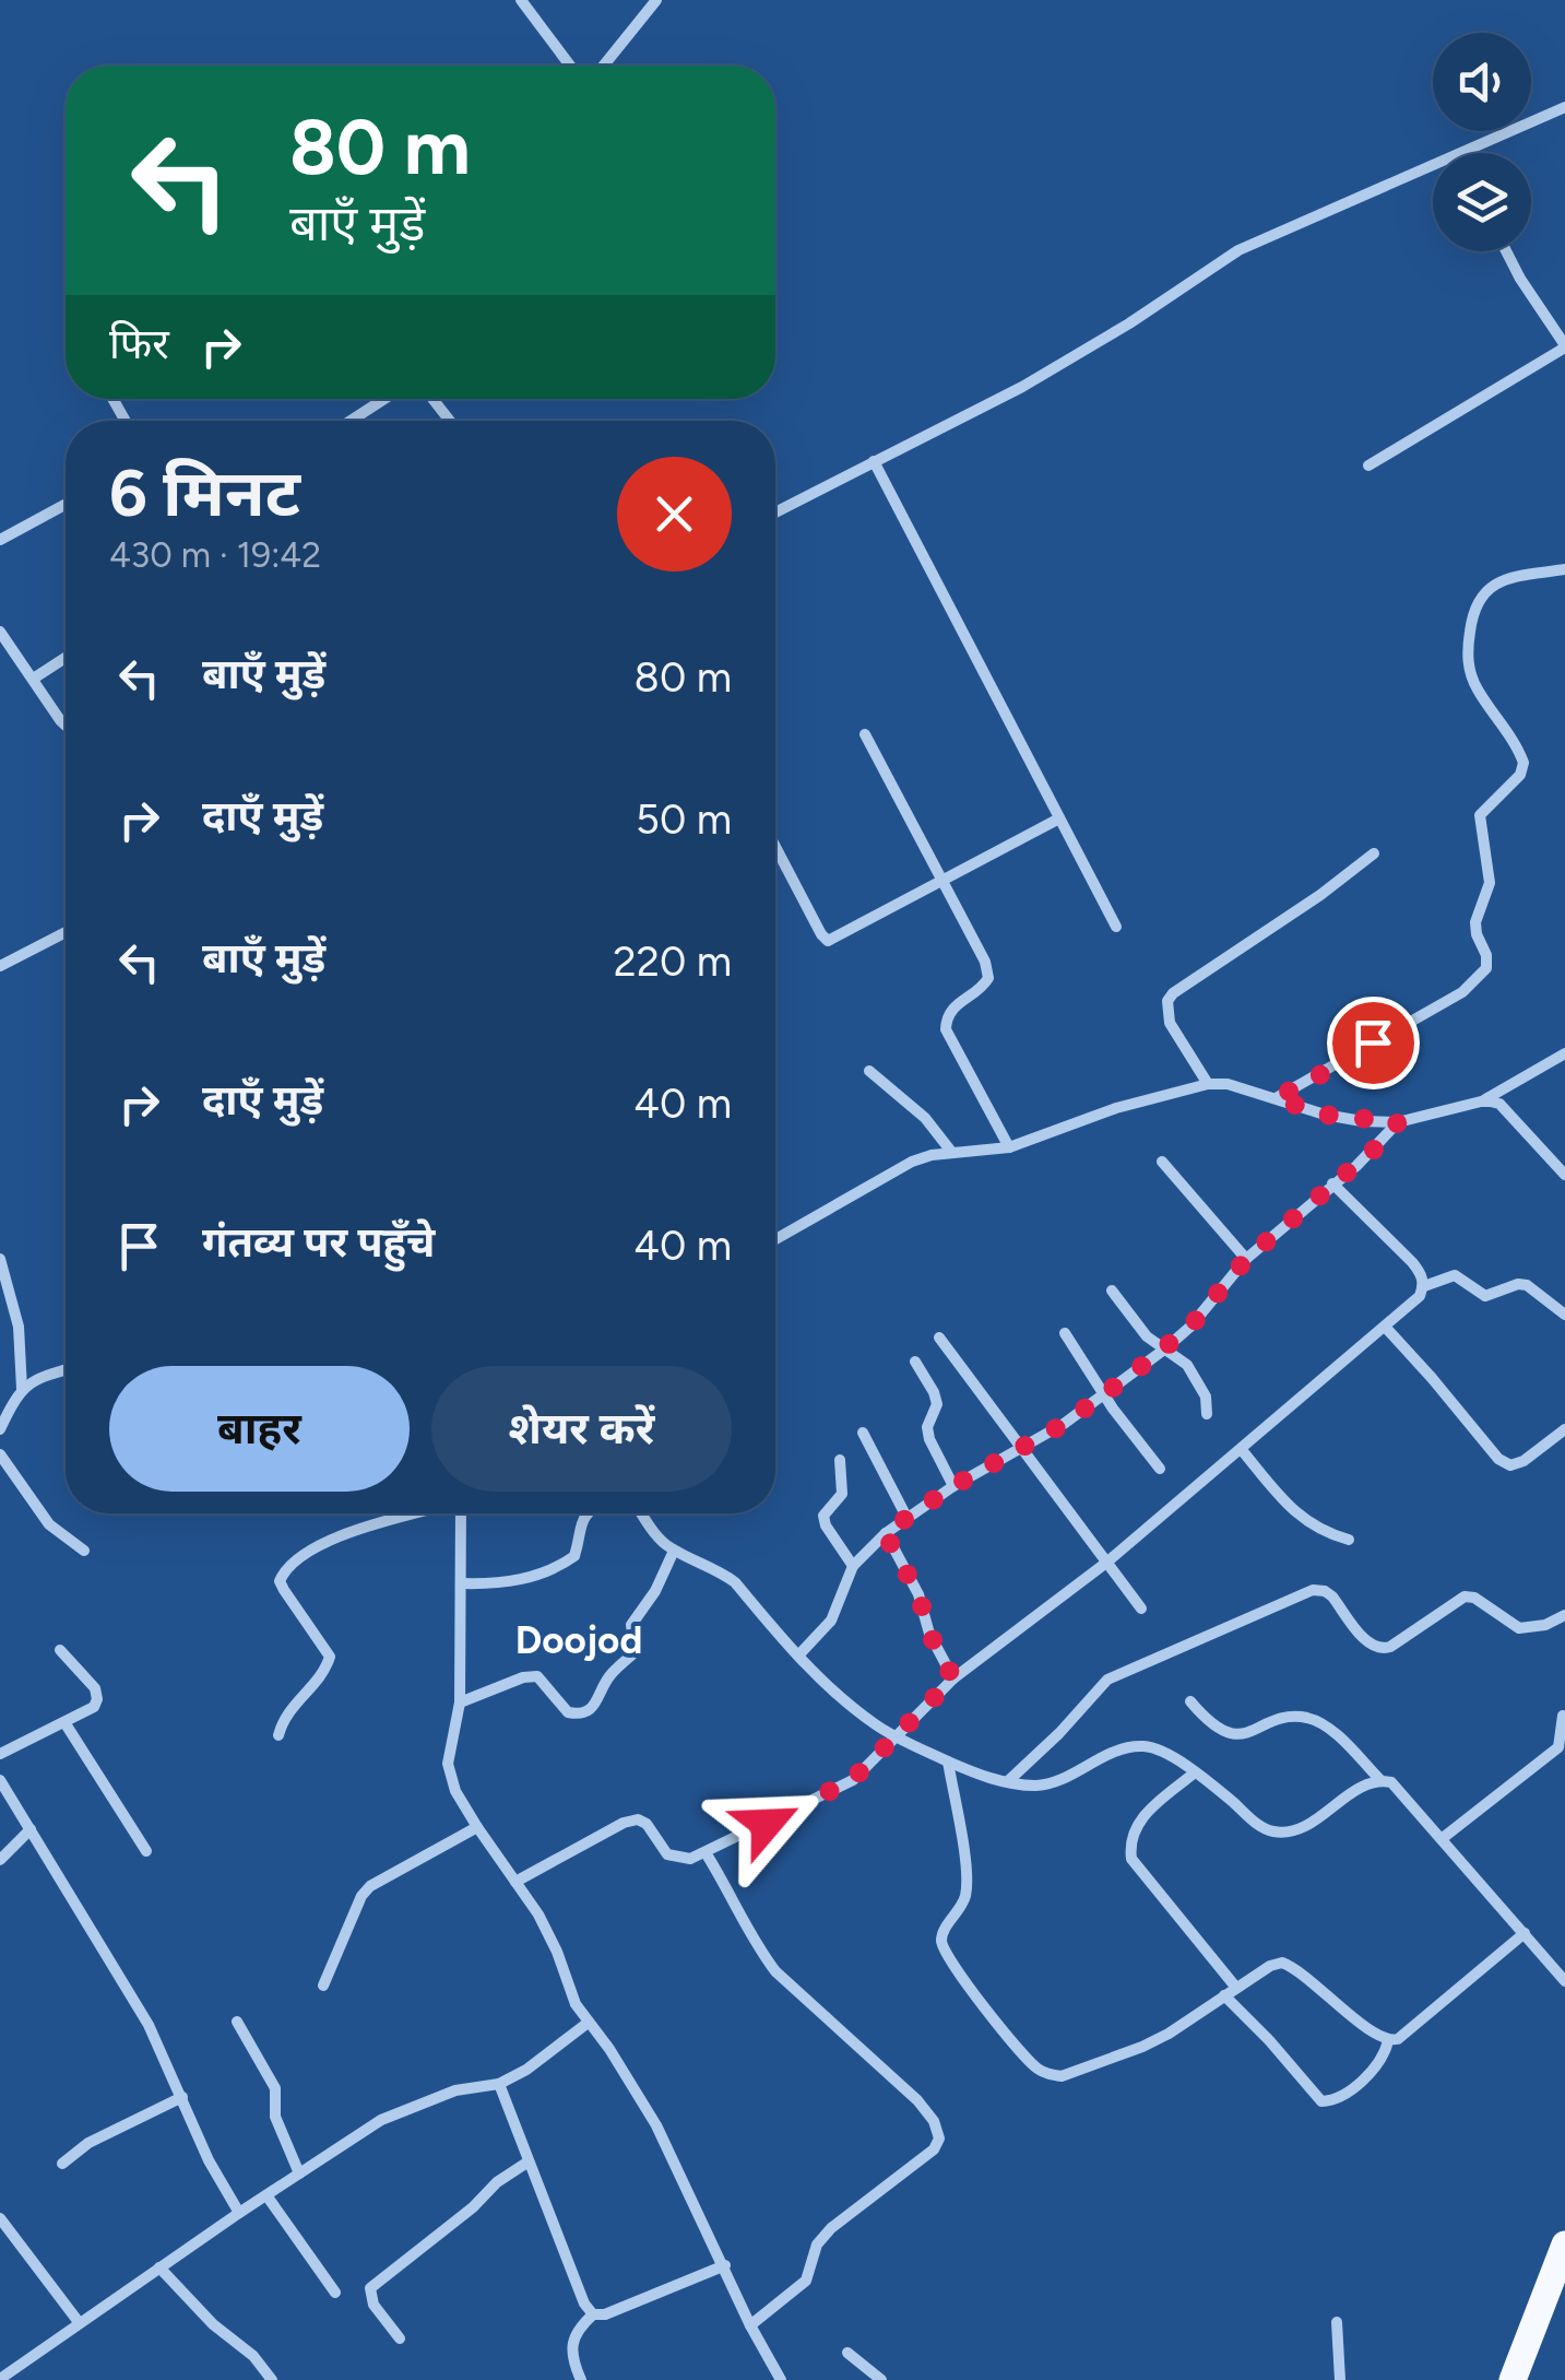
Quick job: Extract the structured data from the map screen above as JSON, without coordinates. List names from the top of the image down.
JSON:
{
  "districts": ["Doojod"],
  "page": {
    "turn": ["80 m", "बाएँ मुड़ें"],
    "then": "फिर",
    "heading": ["6 मिनट", "430 m · 19:42"],
    "list": [
      {
        "name": "बाएँ मुड़ें",
        "value": "80 m"
      },
      {
        "name": "दाएँ मुड़ें",
        "value": "50 m"
      },
      {
        "name": "बाएँ मुड़ें",
        "value": "220 m"
      },
      {
        "name": "दाएँ मुड़ें",
        "value": "40 m"
      },
      {
        "name": "गंतव्य पर पहुँचे",
        "value": "40 m"
      }
    ],
    "buttons": ["बाहर", "शेयर करें"]
  }
}
